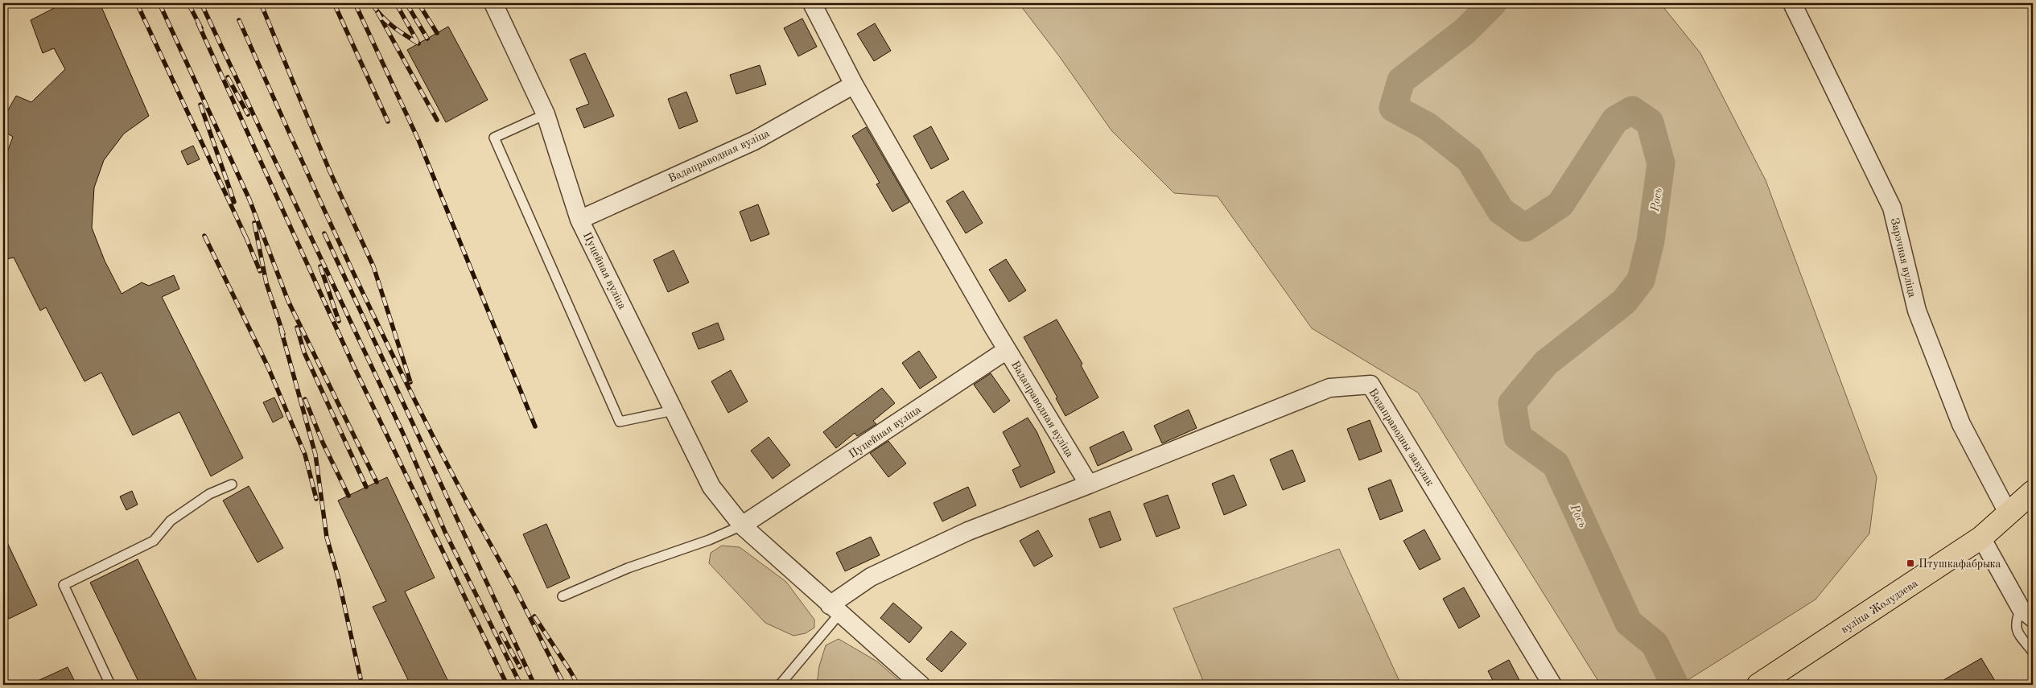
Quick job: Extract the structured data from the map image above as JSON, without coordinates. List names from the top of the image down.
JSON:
{
  "streets": {
    "main road": ["вуліца Жолудзева"],
    "street": [
      "Вадаправодная вуліца",
      "Зарэчная вуліца",
      "Пуцейная вуліца",
      "Водаправодны завулак"
    ]
  },
  "crossings": [
    ["Вадаправодная вуліца", "Пуцейная вуліца"],
    ["Вадаправодная вуліца", "Водаправодны завулак"],
    ["Зарэчная вуліца", "вуліца Жолудзева"]
  ],
  "water": ["Рось"],
  "places": {
    "transit": ["Птушкафабрыка"]
  }
}
